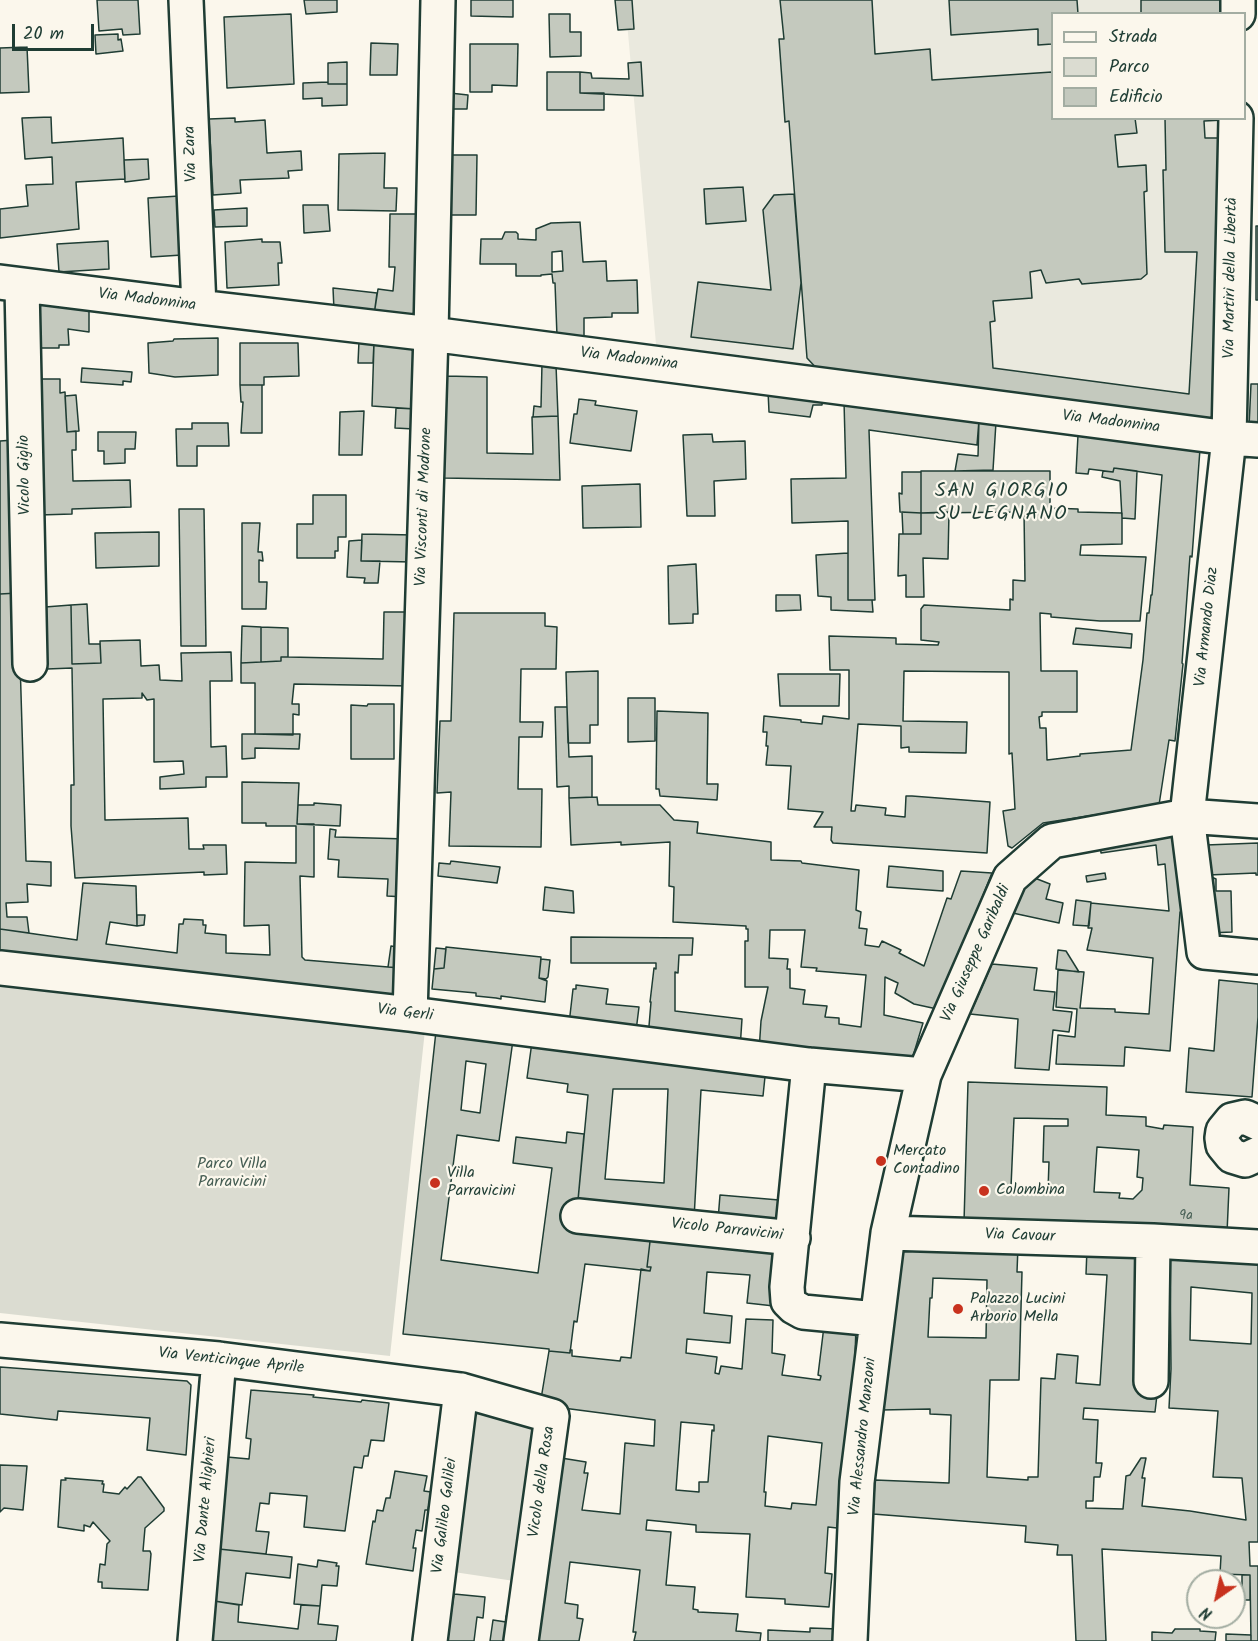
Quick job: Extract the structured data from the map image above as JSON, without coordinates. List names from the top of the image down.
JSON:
{
  "streets": {
    "street": [
      "Via Zara",
      "Via Martiri della Libertà",
      "Via Madonnina",
      "Vicolo Giglio",
      "Via Visconti di Modrone",
      "Via Armando Diaz",
      "Via Giuseppe Garibaldi",
      "Via Gerli",
      "Vicolo Parravicini",
      "Via Cavour",
      "Via Venticinque Aprile",
      "Via Alessandro Manzoni",
      "Vicolo della Rosa",
      "Via Dante Alighieri",
      "Via Galileo Galilei"
    ]
  },
  "crossings": [
    ["Via Zara", "Via Madonnina"],
    ["Via Martiri della Libertà", "Via Madonnina"],
    ["Via Martiri della Libertà", "Via Armando Diaz"],
    ["Via Madonnina", "Vicolo Giglio"],
    ["Via Madonnina", "Via Visconti di Modrone"],
    ["Via Madonnina", "Via Armando Diaz"],
    ["Via Visconti di Modrone", "Via Gerli"],
    ["Via Armando Diaz", "Via Giuseppe Garibaldi"],
    ["Via Giuseppe Garibaldi", "Via Gerli"],
    ["Via Giuseppe Garibaldi", "Via Cavour"],
    ["Via Giuseppe Garibaldi", "Via Alessandro Manzoni"],
    ["Vicolo Parravicini", "Via Alessandro Manzoni"],
    ["Via Cavour", "Via Alessandro Manzoni"],
    ["Via Venticinque Aprile", "Vicolo della Rosa"],
    ["Via Venticinque Aprile", "Via Dante Alighieri"],
    ["Via Venticinque Aprile", "Via Galileo Galilei"],
    ["Vicolo della Rosa", "Via Galileo Galilei"]
  ],
  "districts": ["SAN GIORGIO SU LEGNANO"],
  "parks": ["Parco Villa Parravicini"],
  "places": [
    "Mercato Contadino",
    "Villa Parravicini",
    "Colombina",
    "Palazzo Lucini Arborio Mella"
  ],
  "house_numbers": ["9a"],
  "legend": ["Strada", "Parco", "Edificio"],
  "scale_bar": "20 m",
  "north": "bottom left"
}
